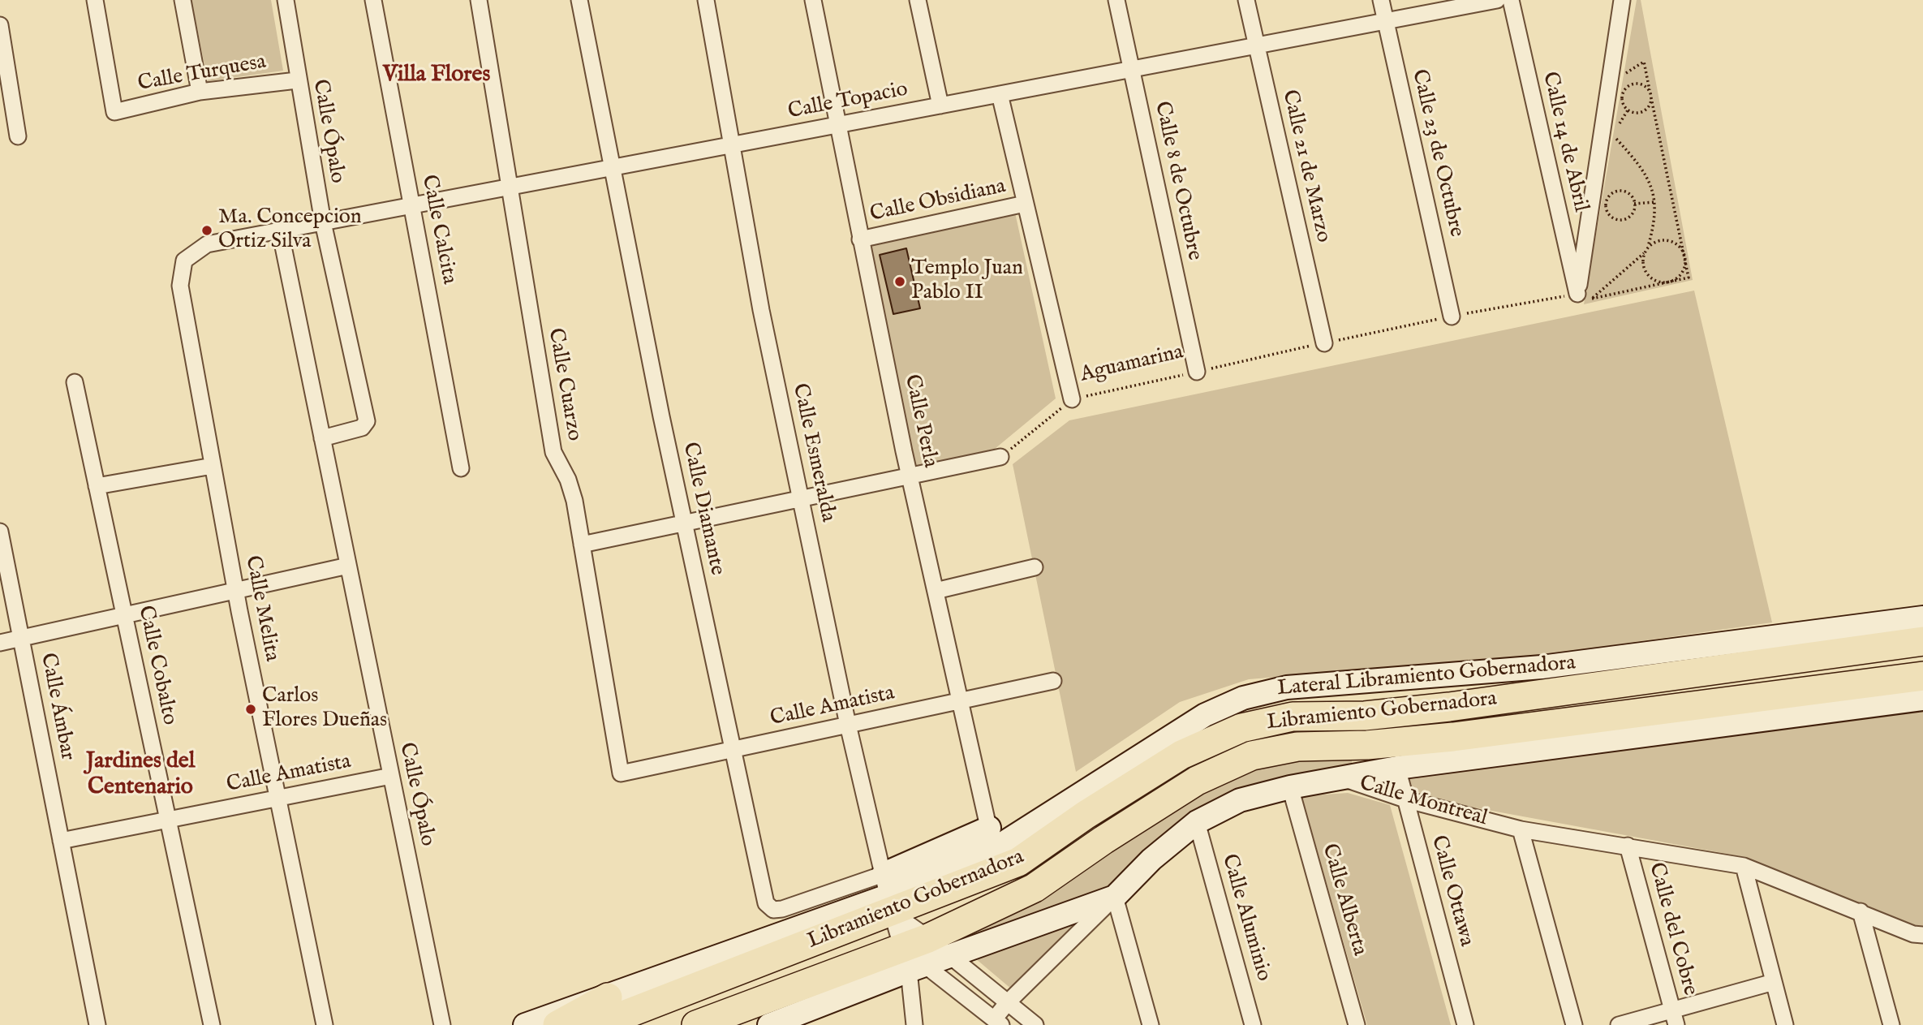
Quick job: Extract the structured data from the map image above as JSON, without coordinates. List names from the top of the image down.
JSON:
{
  "streets": {
    "highway": ["Libramiento Gobernadora"],
    "street": [
      "Calle Turquesa",
      "Calle Topacio",
      "Calle Ópalo",
      "Calle 14 de Abril",
      "Calle 23 de Octubre",
      "Calle 21 de Marzo",
      "Calle 8 de Octubre",
      "Calle Obsidiana",
      "Calle Calcita",
      "Calle Cuarzo",
      "Calle Perla",
      "Calle Esmeralda",
      "Calle Diamante",
      "Calle Melita",
      "Calle Cobalto",
      "Lateral Libramiento Gobernadora",
      "Calle Ámbar",
      "Calle Amatista",
      "Calle Montreal",
      "Calle Ottawa",
      "Calle Alberta",
      "Calle Aluminio",
      "Calle del Cobre"
    ],
    "path": ["Aguamarina"]
  },
  "crossings": [
    ["Calle Turquesa", "Calle Ópalo"],
    ["Calle Topacio", "Calle Ópalo"],
    ["Calle Topacio", "Calle 23 de Octubre"],
    ["Calle Topacio", "Calle 21 de Marzo"],
    ["Calle Topacio", "Calle 8 de Octubre"],
    ["Calle Topacio", "Calle Calcita"],
    ["Calle Topacio", "Calle Cuarzo"],
    ["Calle Topacio", "Calle Perla"],
    ["Calle Topacio", "Calle Esmeralda"],
    ["Calle Topacio", "Calle Diamante"],
    ["Calle Topacio", "Calle Melita"],
    ["Calle Ópalo", "Calle Amatista"],
    ["Calle 14 de Abril", "Aguamarina"],
    ["Calle 23 de Octubre", "Aguamarina"],
    ["Calle 21 de Marzo", "Aguamarina"],
    ["Calle 8 de Octubre", "Aguamarina"],
    ["Calle Obsidiana", "Calle Perla"],
    ["Calle Cuarzo", "Calle Amatista"],
    ["Calle Perla", "Lateral Libramiento Gobernadora"],
    ["Calle Perla", "Calle Amatista"],
    ["Calle Esmeralda", "Calle Diamante"],
    ["Calle Esmeralda", "Lateral Libramiento Gobernadora"],
    ["Calle Esmeralda", "Calle Amatista"],
    ["Calle Esmeralda", "Libramiento Gobernadora"],
    ["Calle Diamante", "Lateral Libramiento Gobernadora"],
    ["Calle Diamante", "Calle Amatista"],
    ["Calle Diamante", "Libramiento Gobernadora"],
    ["Calle Melita", "Calle Amatista"],
    ["Calle Cobalto", "Calle Amatista"],
    ["Lateral Libramiento Gobernadora", "Libramiento Gobernadora"],
    ["Calle Ámbar", "Calle Amatista"],
    ["Calle Montreal", "Calle Ottawa"],
    ["Calle Montreal", "Calle Alberta"],
    ["Calle Montreal", "Calle Aluminio"],
    ["Calle Montreal", "Calle del Cobre"]
  ],
  "districts": ["Villa Flores", "Jardines del Centenario"],
  "places": ["Ma. Concepcion Ortiz Silva", "Templo Juan Pablo II", "Carlos Flores Dueñas"]
}
